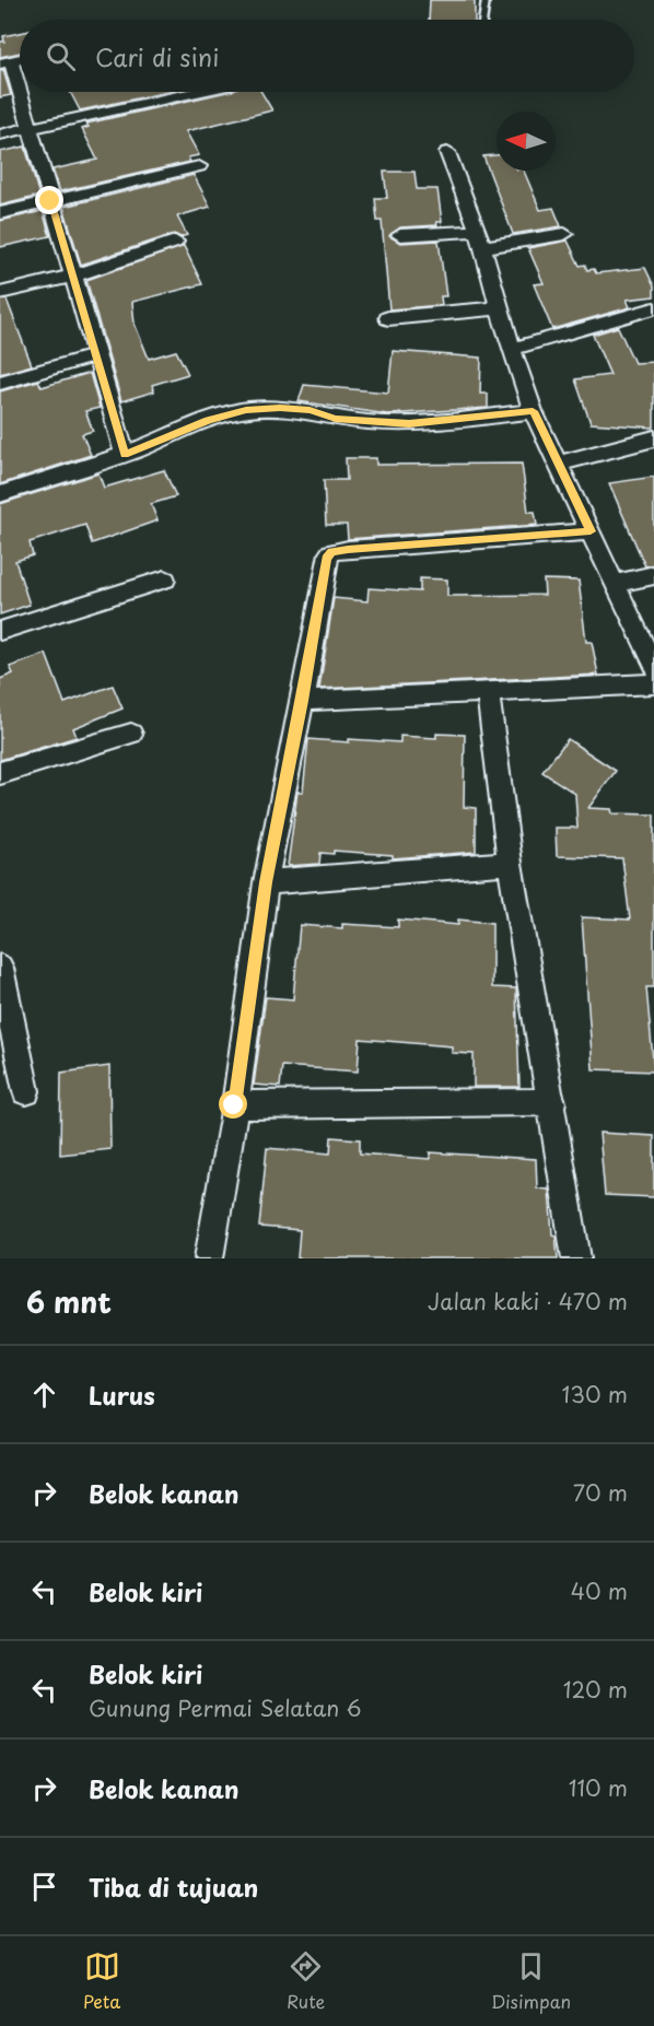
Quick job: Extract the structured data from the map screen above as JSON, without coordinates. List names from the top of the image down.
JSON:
{
  "north": "left",
  "page": {
    "search": "Cari di sini",
    "heading": ["6 mnt", "Jalan kaki · 470 m"],
    "list": [
      ["Lurus", "130 m"],
      ["Belok kanan", "70 m"],
      ["Belok kiri", "40 m"],
      ["Belok kiri", "Gunung Permai Selatan 6", "120 m"],
      ["Belok kanan", "110 m"],
      "Tiba di tujuan"
    ],
    "nav": ["Peta", "Rute", "Disimpan"]
  }
}
